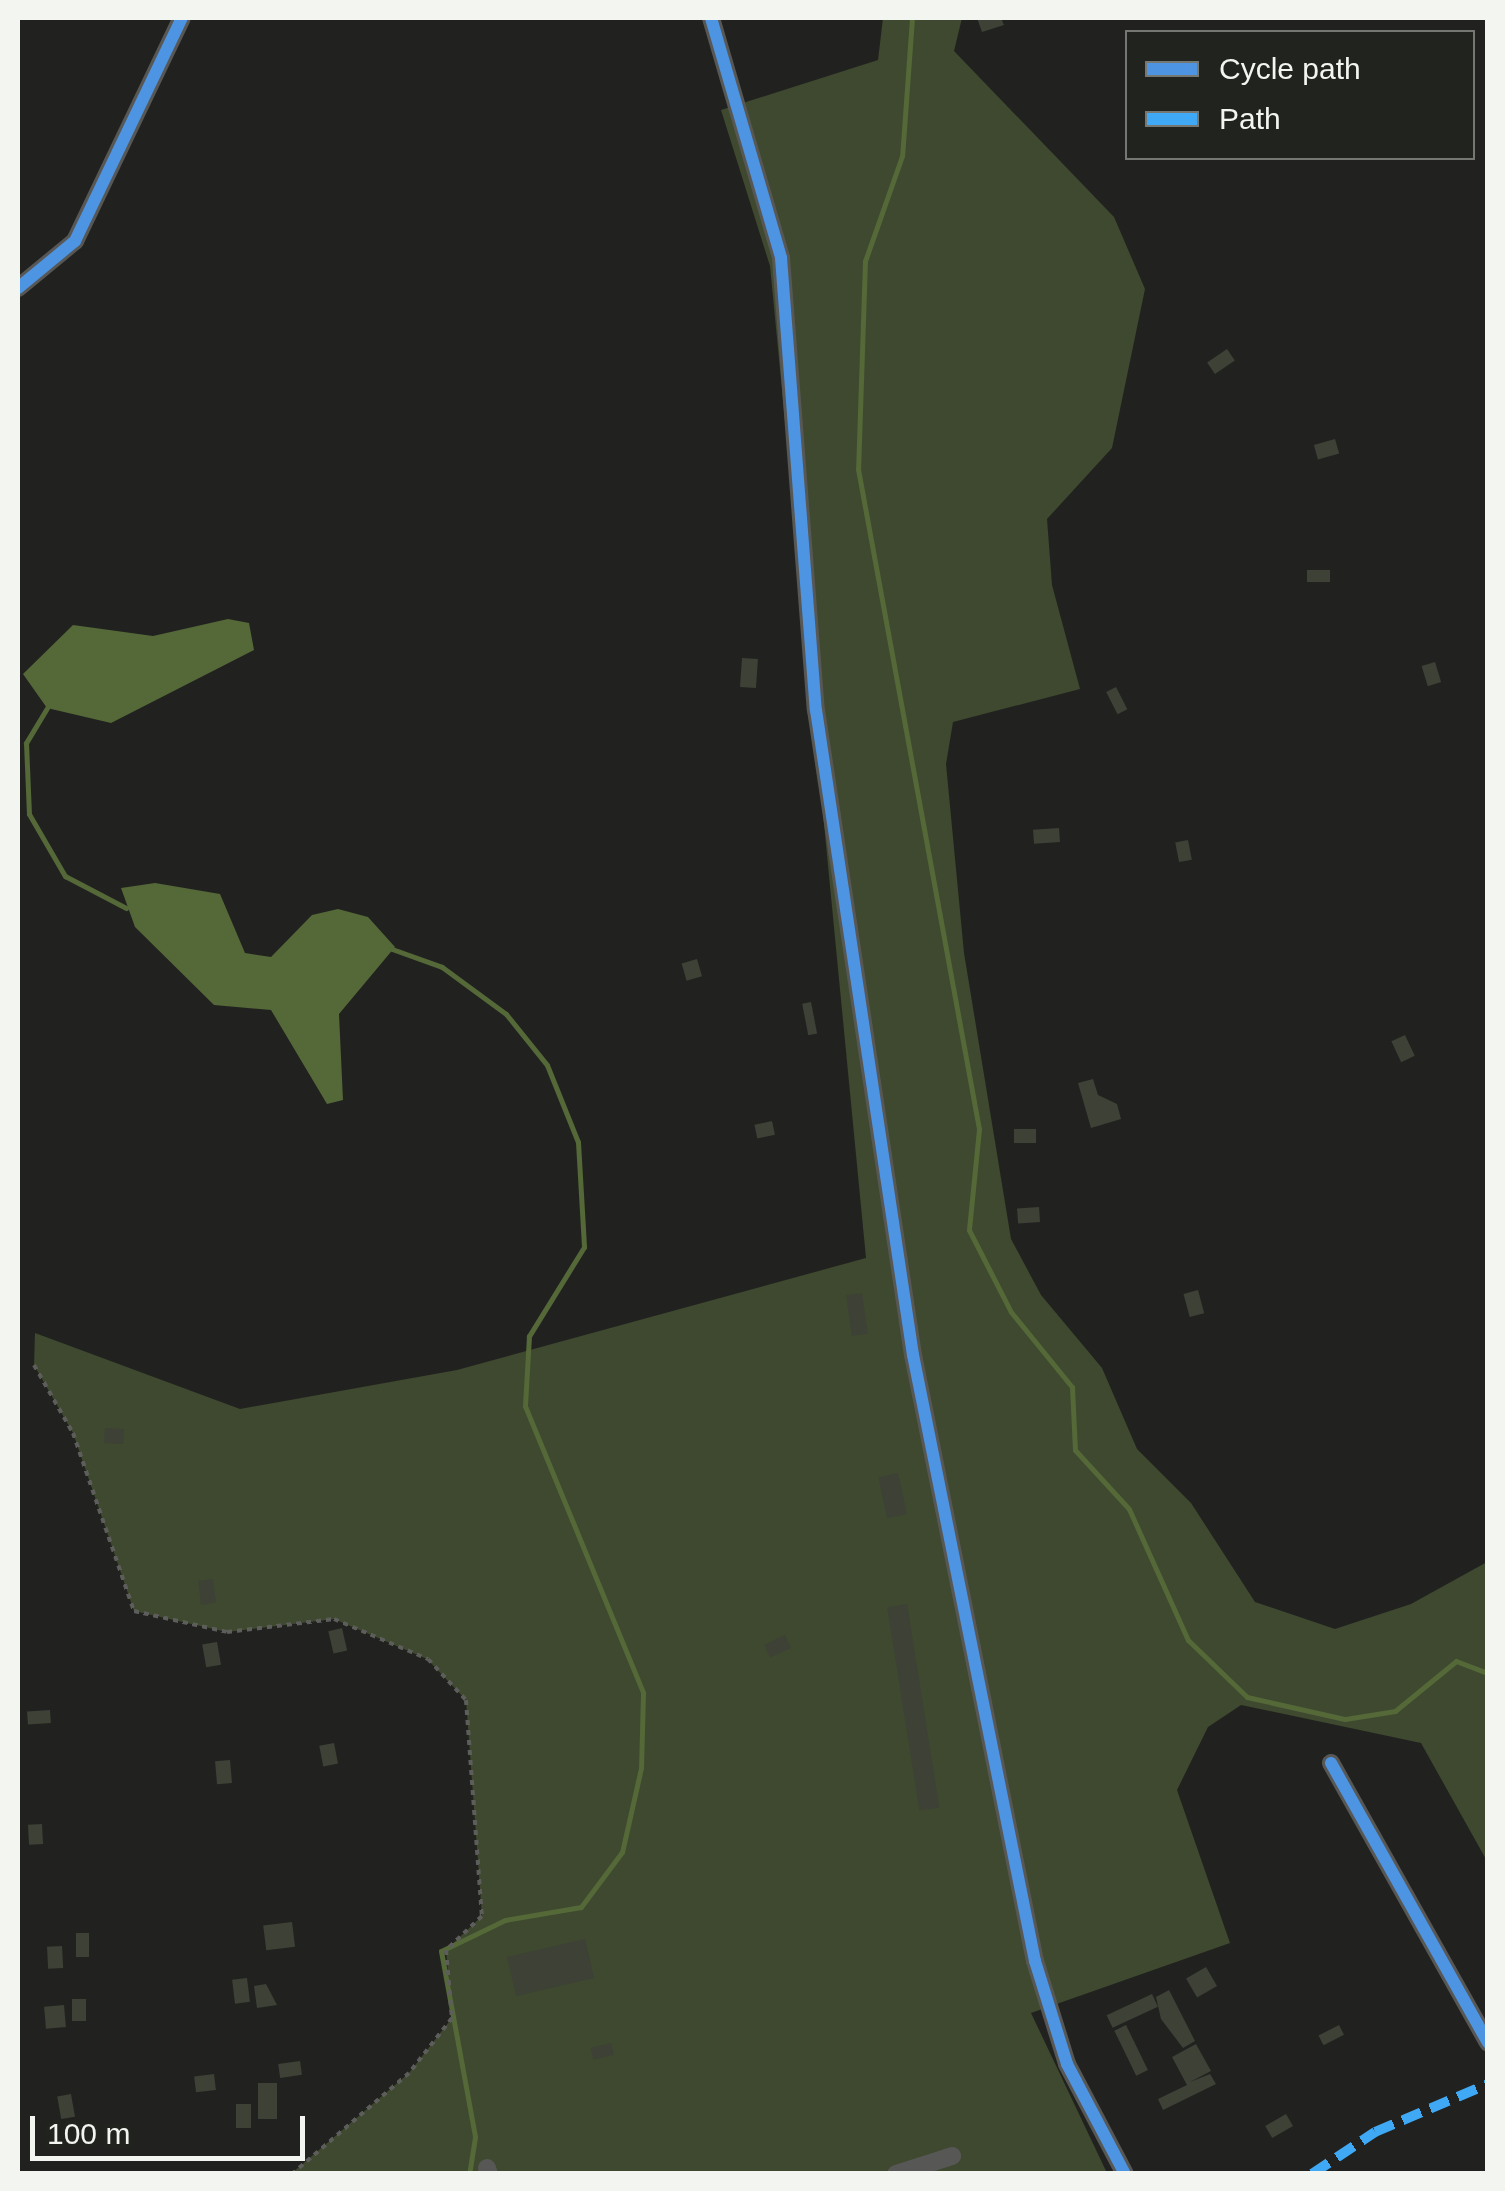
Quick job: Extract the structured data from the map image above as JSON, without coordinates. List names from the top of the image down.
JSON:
{
  "legend": ["Cycle path", "Path"],
  "scale_bar": "100 m"
}
